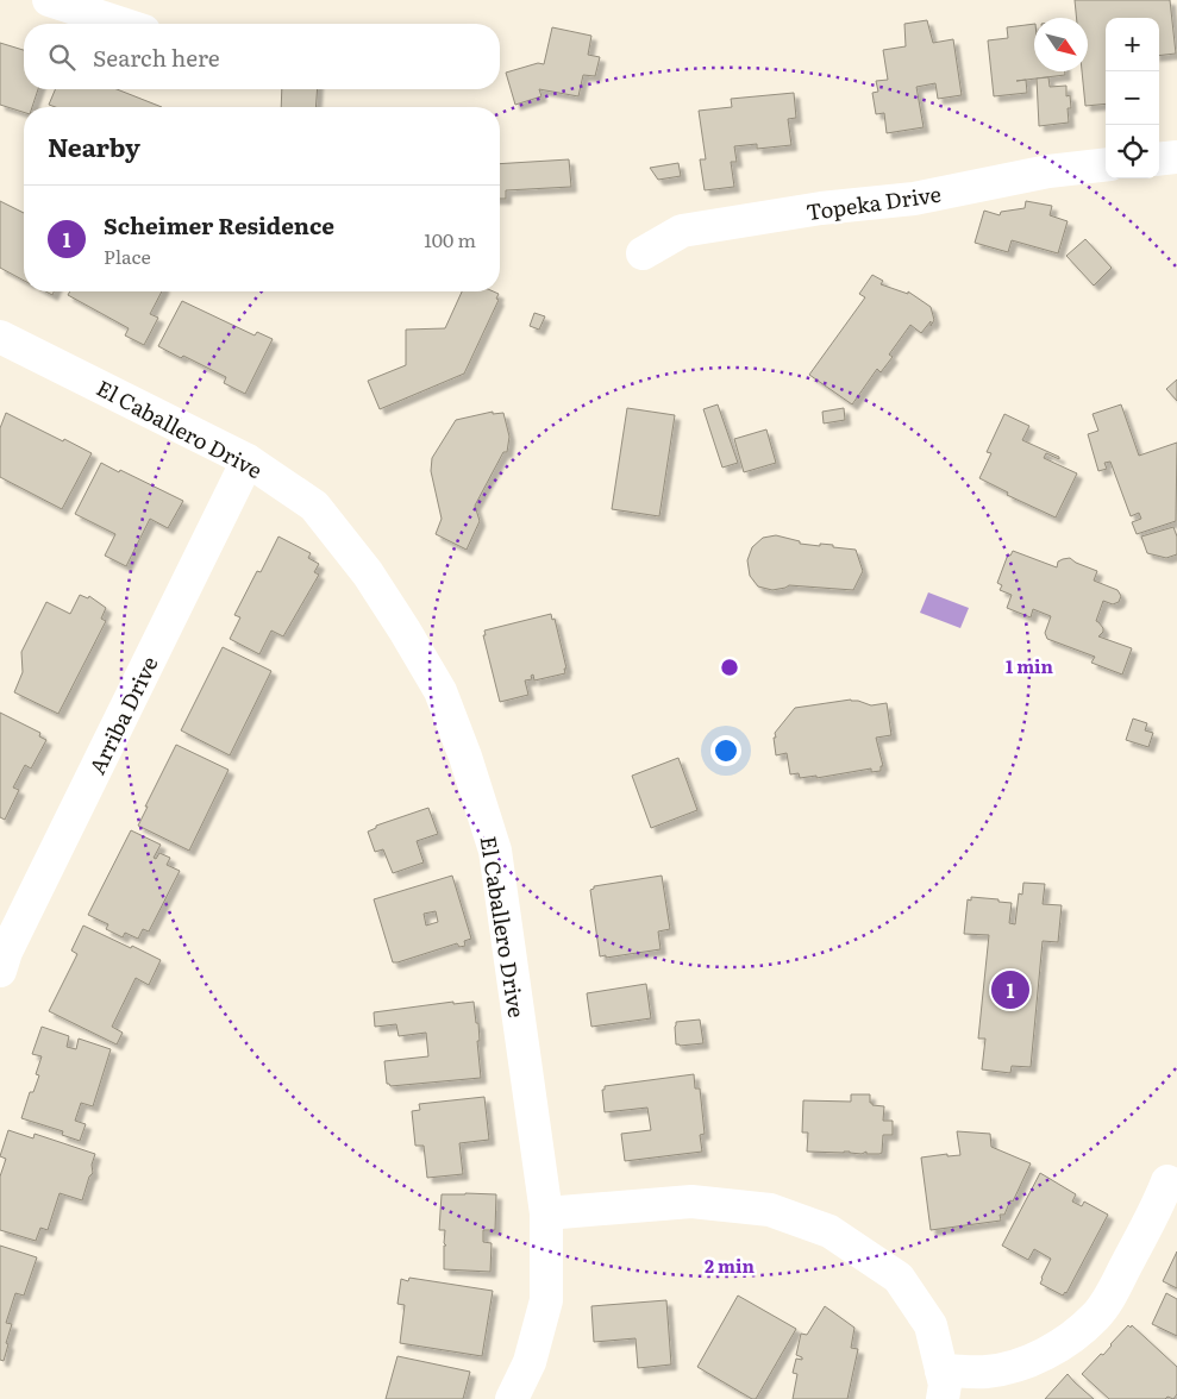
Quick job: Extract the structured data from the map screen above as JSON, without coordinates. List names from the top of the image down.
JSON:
{
  "streets": {
    "street": ["Topeka Drive", "El Caballero Drive", "Arriba Drive"]
  },
  "crossings": [
    ["El Caballero Drive", "Arriba Drive"]
  ],
  "north": "bottom right",
  "page": {
    "map_buttons": ["+", "−"],
    "search": "Search here",
    "heading": "Nearby",
    "list": [
      {
        "mark": "1",
        "name": "Scheimer Residence",
        "note": "Place",
        "value": "100 m"
      }
    ],
    "pins": "1"
  },
  "rings": ["1 min", "2 min"]
}
